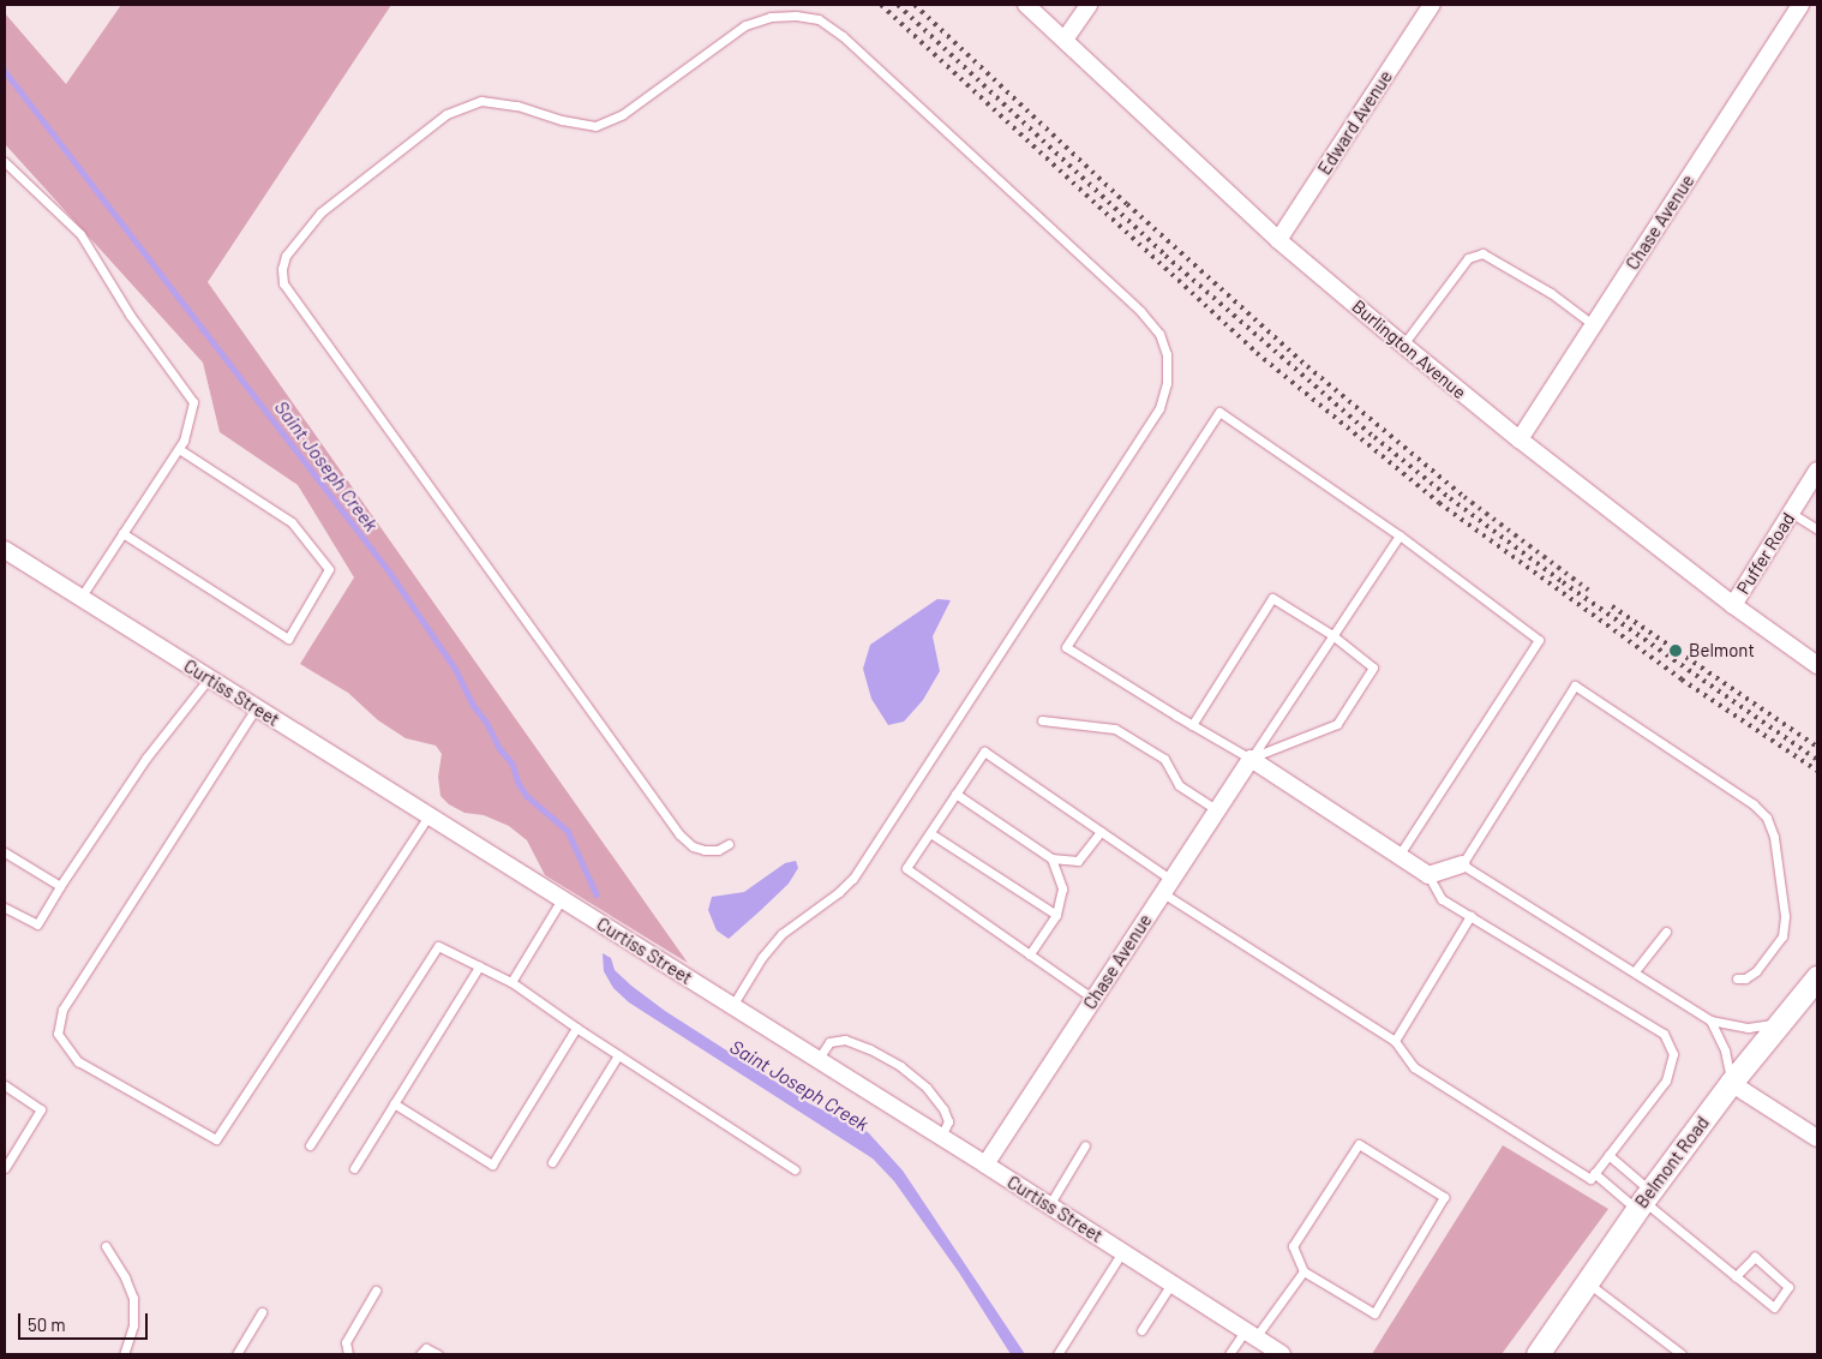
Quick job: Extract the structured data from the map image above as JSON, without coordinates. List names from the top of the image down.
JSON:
{
  "streets": {
    "main road": ["Belmont Road"],
    "street": [
      "Edward Avenue",
      "Chase Avenue",
      "Burlington Avenue",
      "Puffer Road",
      "Curtiss Street"
    ]
  },
  "crossings": [
    ["Edward Avenue", "Burlington Avenue"],
    ["Chase Avenue", "Burlington Avenue"],
    ["Chase Avenue", "Curtiss Street"],
    ["Burlington Avenue", "Puffer Road"]
  ],
  "water": ["Saint Joseph Creek"],
  "places": ["Belmont"],
  "scale_bar": "50 m"
}
